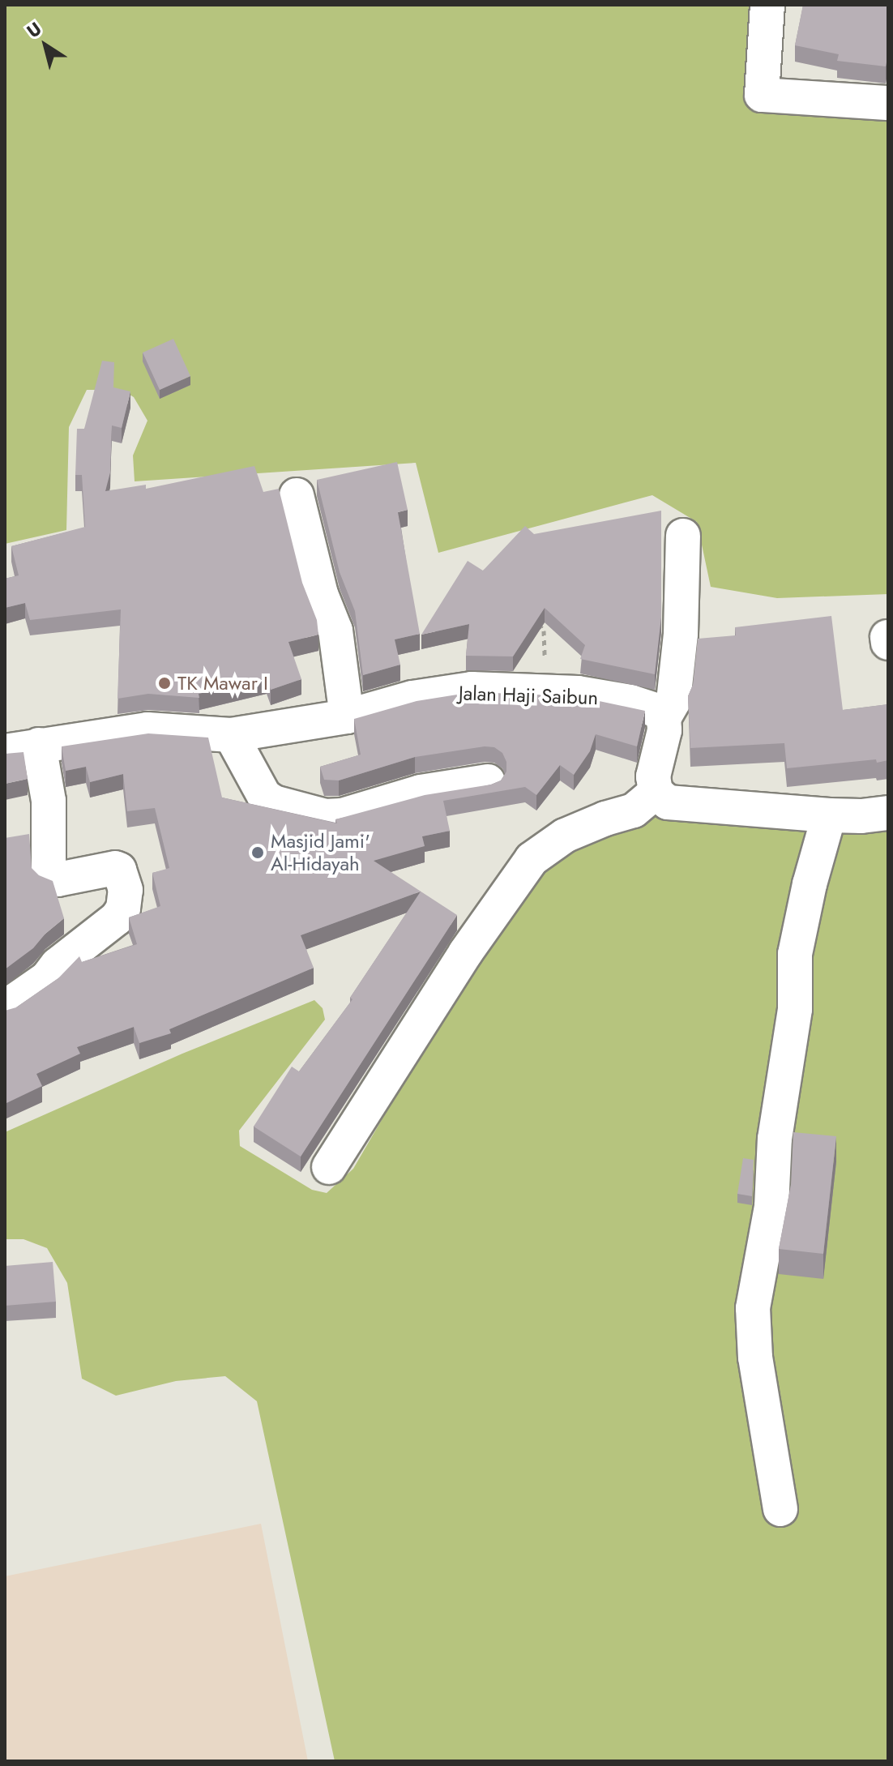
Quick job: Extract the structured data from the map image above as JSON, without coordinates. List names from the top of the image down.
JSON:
{
  "streets": {
    "street": ["Jalan Haji Saibun"]
  },
  "places": ["TK Mawar I", "Masjid Jami' Al-Hidayah"],
  "north": "top left"
}
